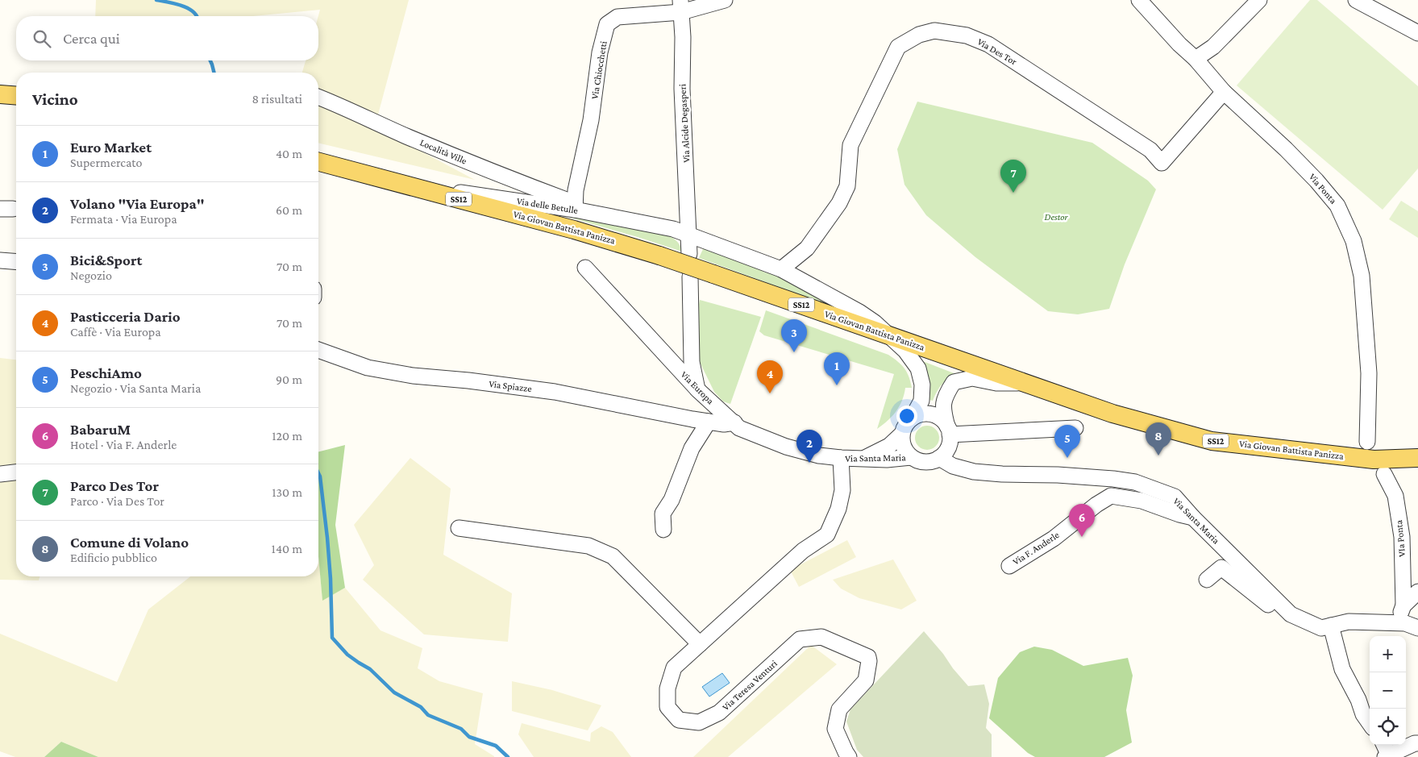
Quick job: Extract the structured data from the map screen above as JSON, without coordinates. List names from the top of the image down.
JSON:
{
  "streets": {
    "main road": ["SS12", "Via Giovan Battista Panizza"],
    "street": [
      "Via Des Tor",
      "Via Chiocchetti",
      "Via Alcide Degasperi",
      "Località Ville",
      "Via Ponta",
      "Via delle Betulle",
      "Via Spiazze",
      "Via Europa",
      "Via Santa Maria",
      "VIa Ponta",
      "Via F. Anderle",
      "Via Teresa Venturi"
    ]
  },
  "crossings": [
    ["Via Des Tor", "Via Ponta"],
    ["Via Des Tor", "Via delle Betulle"],
    ["Via Chiocchetti", "Via Alcide Degasperi"],
    ["Via Chiocchetti", "Località Ville"],
    ["Via Chiocchetti", "Via delle Betulle"],
    ["Via Alcide Degasperi", "Via delle Betulle"],
    ["Località Ville", "Via delle Betulle"],
    ["Via delle Betulle", "Via Giovan Battista Panizza"],
    ["Via Spiazze", "Via Europa"],
    ["Via Europa", "Via Santa Maria"],
    ["Via Europa", "Via Teresa Venturi"],
    ["Via Santa Maria", "Via F. Anderle"],
    ["Via Santa Maria", "Via Teresa Venturi"]
  ],
  "parks": ["Destor"],
  "page": {
    "search": "Cerca qui",
    "heading": ["Vicino", "8 risultati"],
    "list": [
      {
        "mark": "1",
        "name": "Euro Market",
        "note": "Supermercato",
        "value": "40 m"
      },
      {
        "mark": "2",
        "name": "Volano \"Via Europa\"",
        "note": "Fermata · Via Europa",
        "value": "60 m"
      },
      {
        "mark": "3",
        "name": "Bici&Sport",
        "note": "Negozio",
        "value": "70 m"
      },
      {
        "mark": "4",
        "name": "Pasticceria Dario",
        "note": "Caffè · Via Europa",
        "value": "70 m"
      },
      {
        "mark": "5",
        "name": "PeschiAmo",
        "note": "Negozio · Via Santa Maria",
        "value": "90 m"
      },
      {
        "mark": "6",
        "name": "BabaruM",
        "note": "Hotel · Via F. Anderle",
        "value": "120 m"
      },
      {
        "mark": "7",
        "name": "Parco Des Tor",
        "note": "Parco · Via Des Tor",
        "value": "130 m"
      },
      {
        "mark": "8",
        "name": "Comune di Volano",
        "note": "Edificio pubblico",
        "value": "140 m"
      }
    ],
    "pins": [
      "7",
      "3",
      "1",
      "4",
      "8",
      "5",
      "2",
      "6"
    ],
    "map_buttons": ["+", "−"]
  }
}
